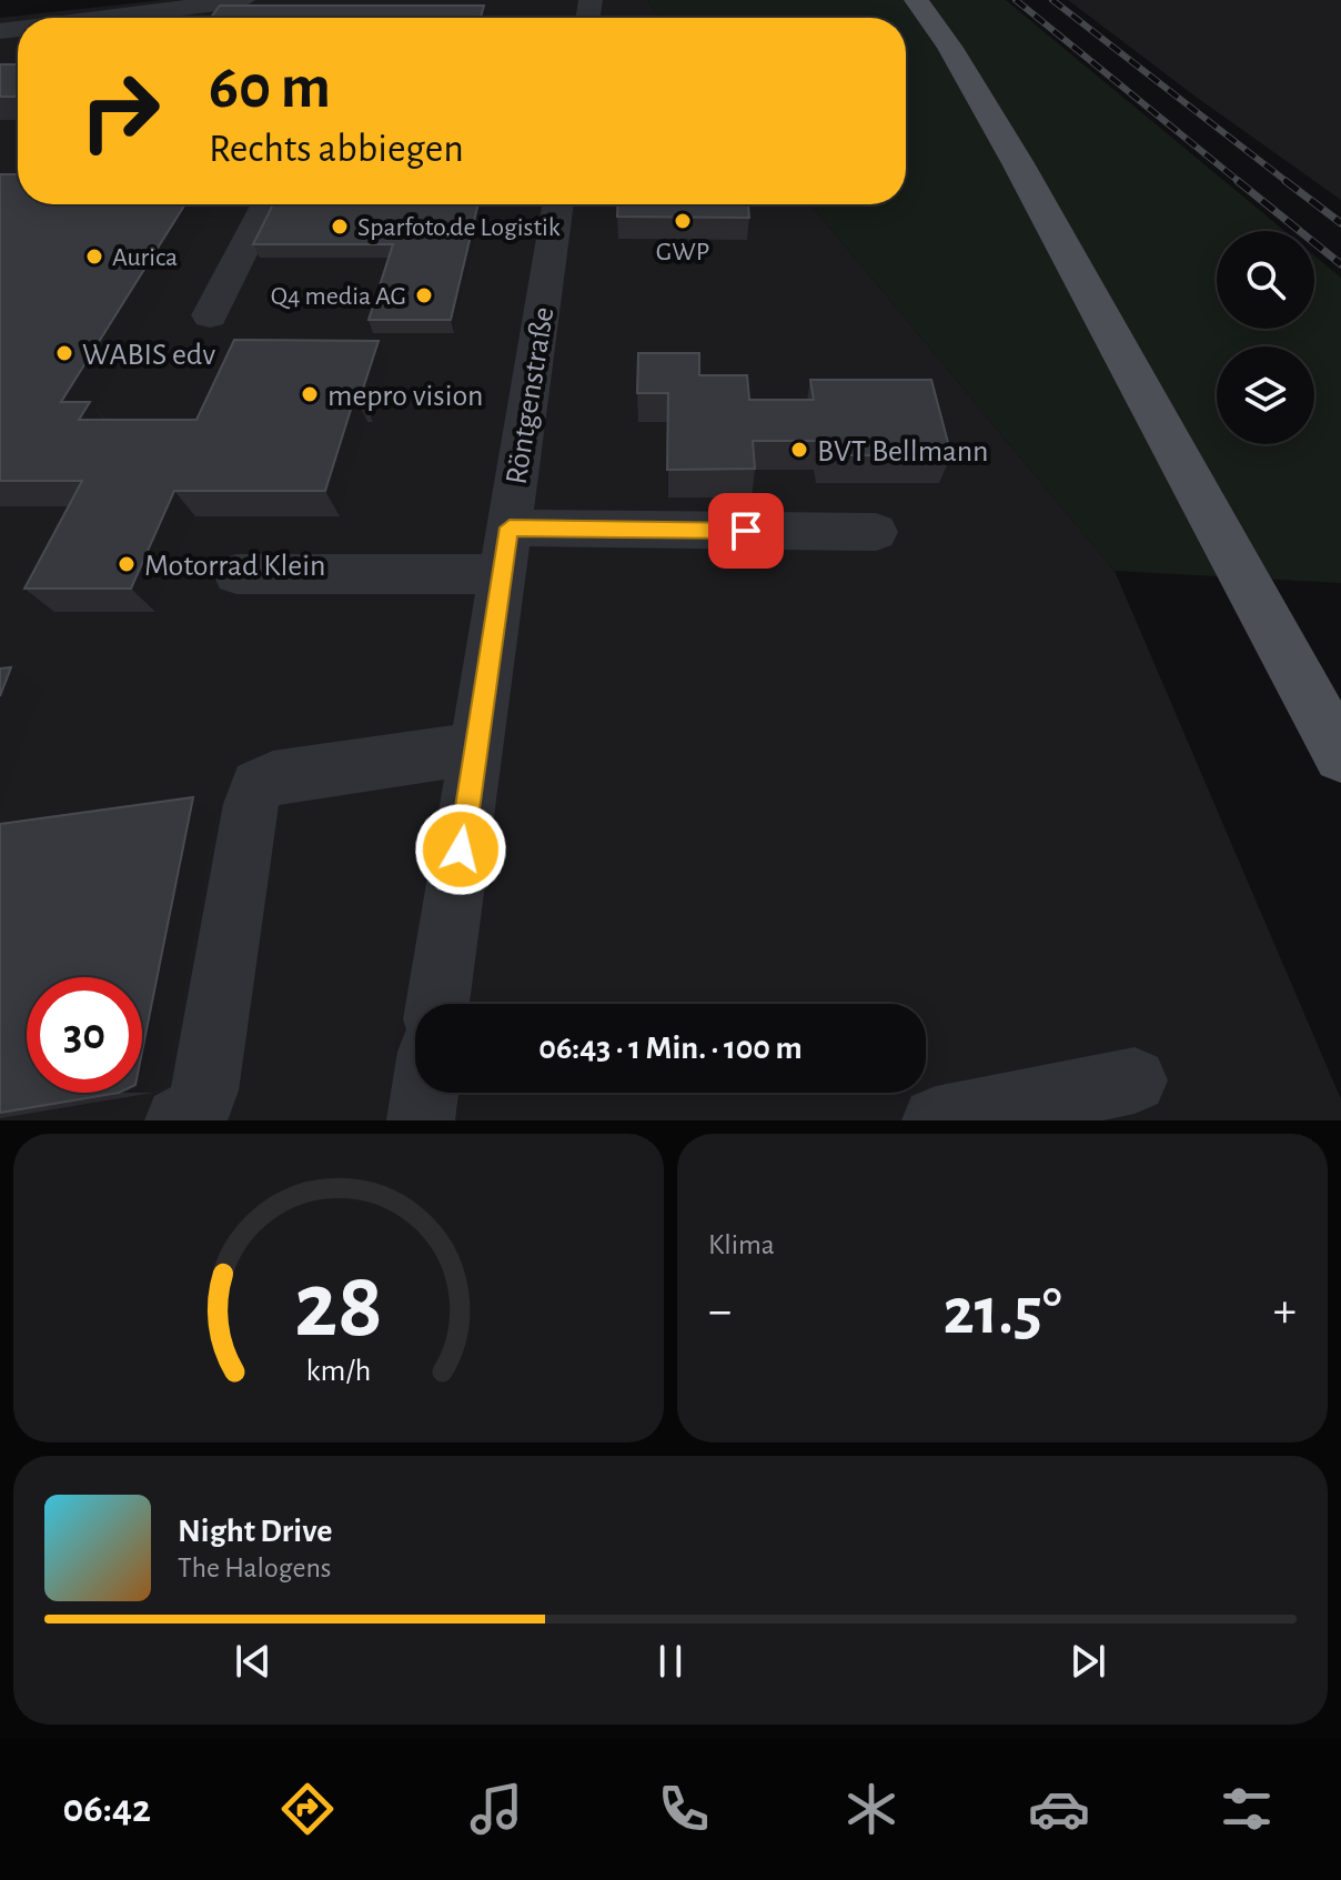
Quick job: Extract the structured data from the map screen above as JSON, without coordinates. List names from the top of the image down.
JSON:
{
  "streets": {
    "street": ["Röntgenstraße"]
  },
  "places": [
    "GWP",
    "Sparfoto.de Logistik",
    "Aurica",
    "Q4 media AG",
    "WABIS edv",
    "mepro vision",
    "BVT Bellmann",
    "Motorrad Klein"
  ],
  "page": {
    "turn": ["60 m", "Rechts abbiegen"],
    "limit": "30",
    "trip": "06:43 · 1 Min. · 100 m",
    "tile": "Klima",
    "heat": ["−", "21.5°", "+"],
    "song": ["Night Drive", "The Halogens"],
    "tabs": "06:42",
    "gauge": ["28", "km/h"]
  }
}
